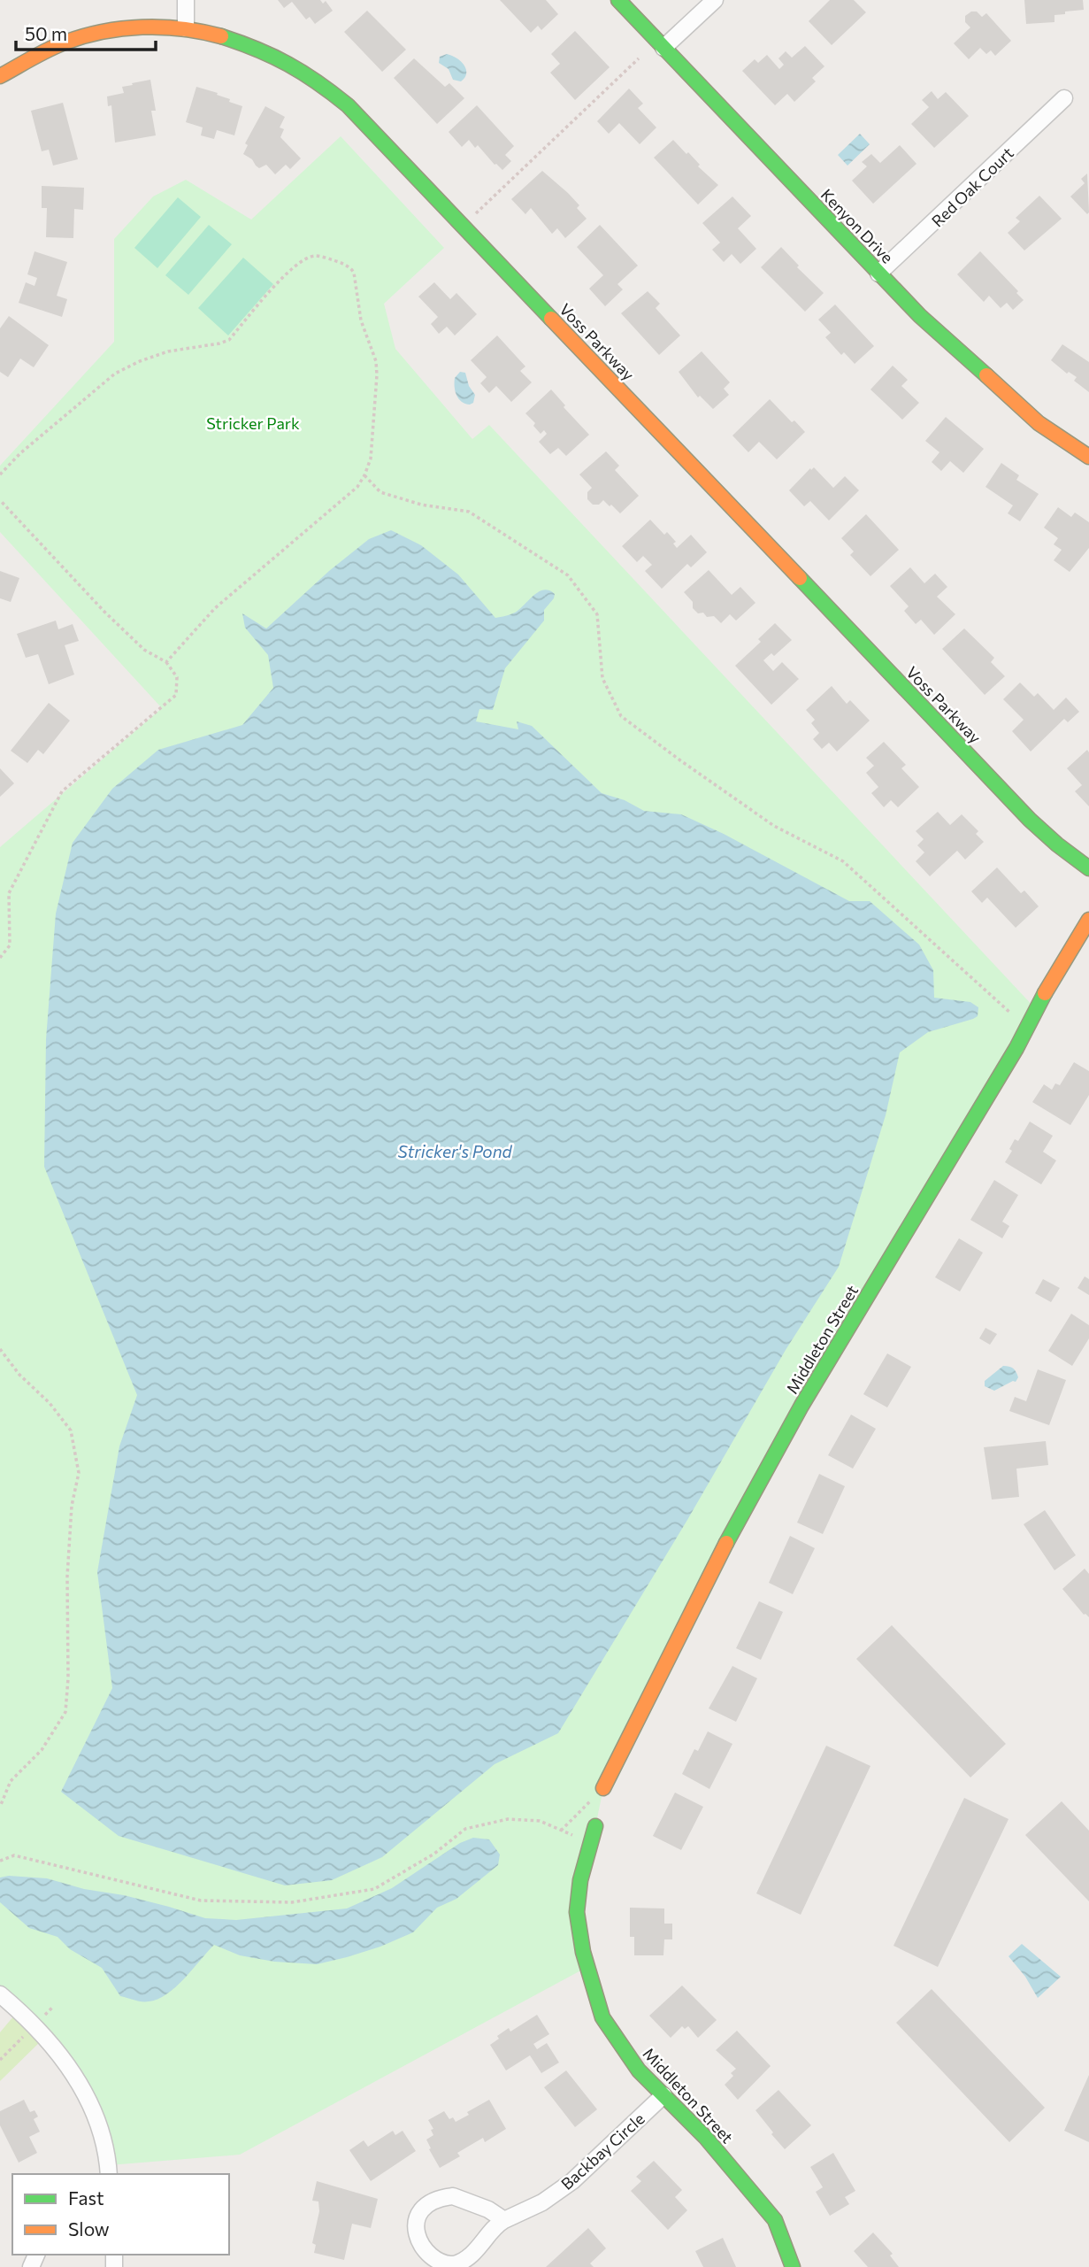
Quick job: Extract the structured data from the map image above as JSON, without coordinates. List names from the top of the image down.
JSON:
{
  "streets": {
    "street": [
      "Red Oak Court",
      "Kenyon Drive",
      "Voss Parkway",
      "Middleton Street",
      "Backbay Circle"
    ]
  },
  "crossings": [
    ["Red Oak Court", "Kenyon Drive"],
    ["Middleton Street", "Backbay Circle"]
  ],
  "water": ["Stricker's Pond"],
  "parks": ["Stricker Park"],
  "legend": ["Fast", "Slow"],
  "scale_bar": "50 m"
}
